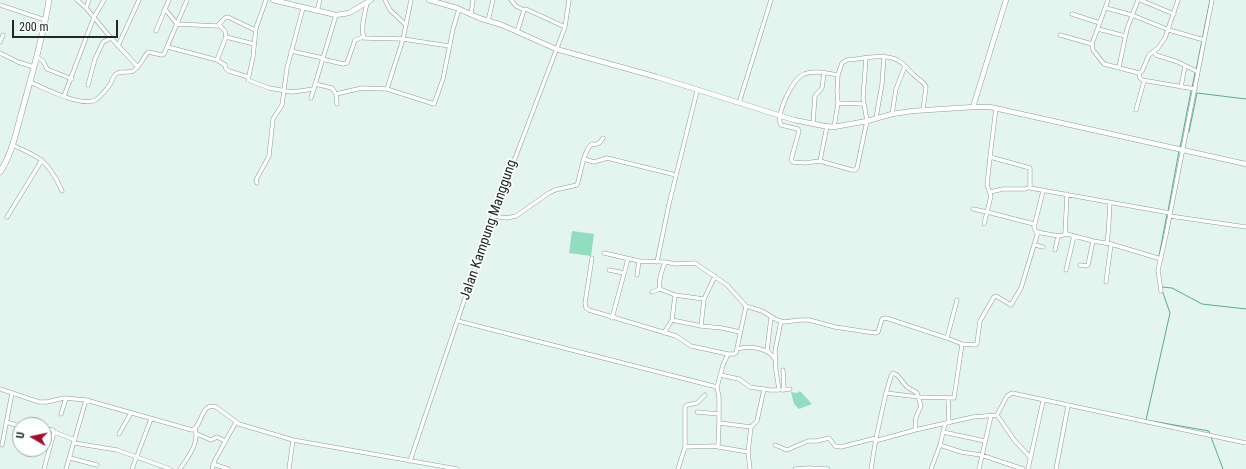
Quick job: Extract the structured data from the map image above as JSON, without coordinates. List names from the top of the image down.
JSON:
{
  "streets": {
    "street": ["Jalan Kampung Manggung"]
  },
  "scale_bar": "200 m",
  "north": "left"
}
